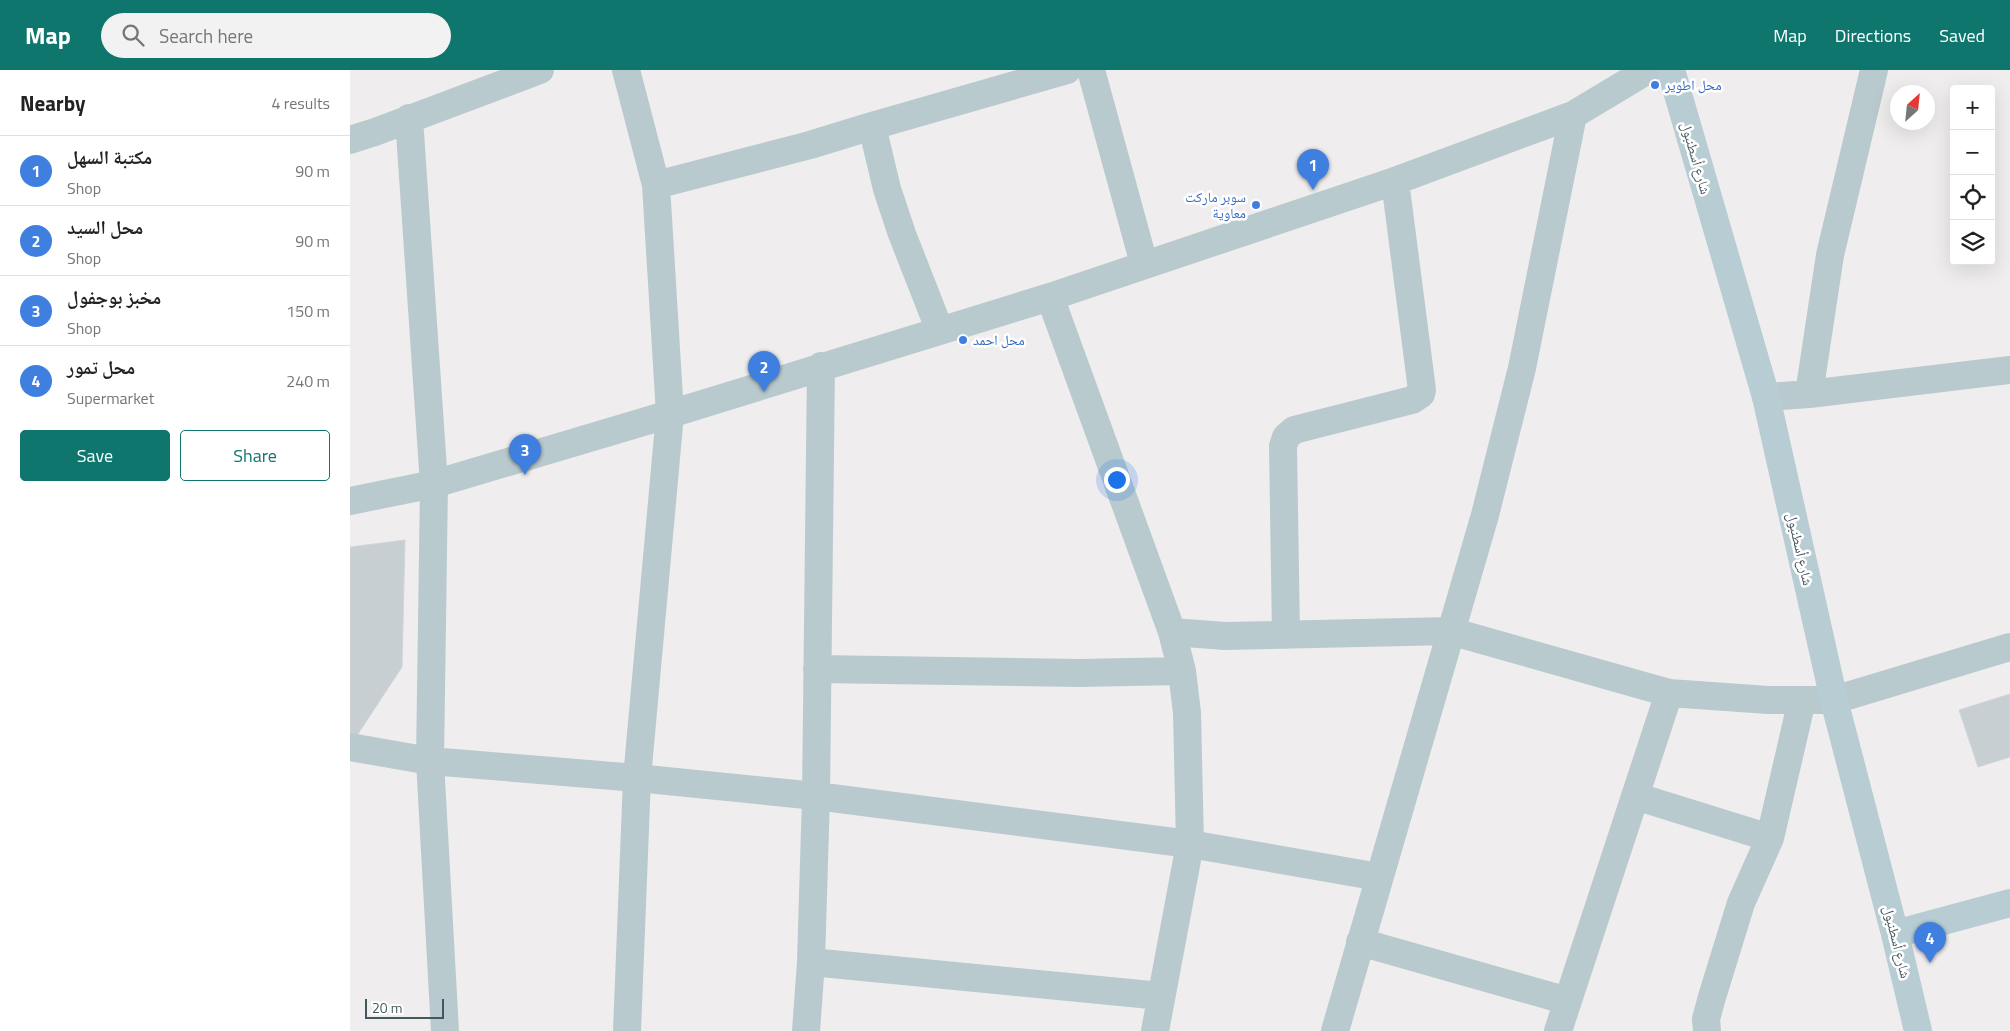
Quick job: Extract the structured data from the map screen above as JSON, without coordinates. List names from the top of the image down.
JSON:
{
  "streets": {
    "street": ["شارع أسطنبول"]
  },
  "places": ["محل اطوير", "سوبر ماركت معاوية", "محل احمد"],
  "scale_bar": "20 m",
  "north": "top right",
  "page": {
    "header": "Map",
    "search": "Search here",
    "nav": ["Map", "Directions", "Saved"],
    "heading": ["Nearby", "4 results"],
    "map_buttons": ["+", "−"],
    "list": [
      {
        "mark": "1",
        "name": "مكتبة السهل",
        "note": "Shop",
        "value": "90 m"
      },
      {
        "mark": "2",
        "name": "محل السيد",
        "note": "Shop",
        "value": "90 m"
      },
      {
        "mark": "3",
        "name": "مخبز بوجفول",
        "note": "Shop",
        "value": "150 m"
      },
      {
        "mark": "4",
        "name": "محل تمور",
        "note": "Supermarket",
        "value": "240 m"
      }
    ],
    "pins": [
      "1",
      "2",
      "3",
      "4"
    ],
    "buttons": ["Save", "Share"],
    "scale": "20 m"
  }
}
